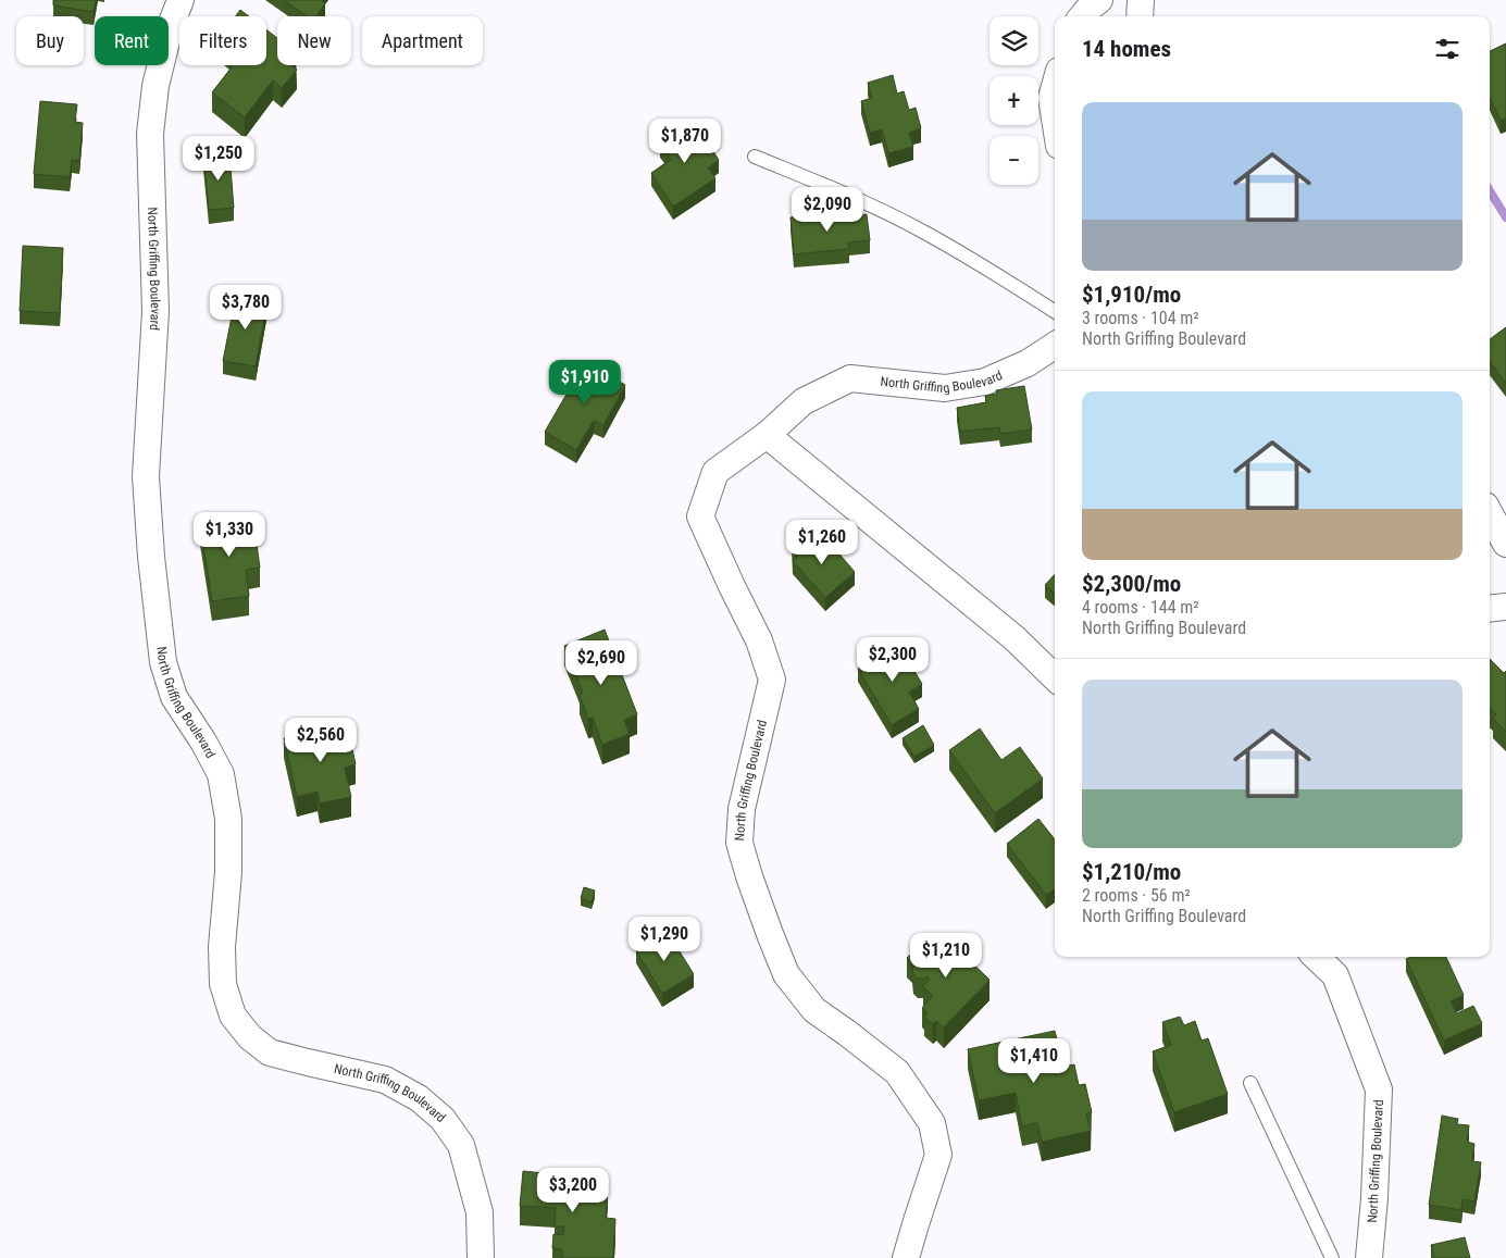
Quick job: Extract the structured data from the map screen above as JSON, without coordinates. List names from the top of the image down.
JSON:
{
  "streets": {
    "street": ["North Griffing Boulevard"]
  },
  "page": {
    "map_buttons": ["+", "−"],
    "chip": [
      "Buy",
      "Rent",
      "Filters",
      "New",
      "Apartment"
    ],
    "heading": "14 homes",
    "list": [
      {
        "name": "$1,910/mo",
        "note": "3 rooms · 104 m² · North Griffing Boulevard"
      },
      {
        "name": "$2,300/mo",
        "note": "4 rooms · 144 m² · North Griffing Boulevard"
      },
      {
        "name": "$1,210/mo",
        "note": "2 rooms · 56 m² · North Griffing Boulevard"
      }
    ],
    "price": [
      "$1,870",
      "$1,250",
      "$2,090",
      "$3,780",
      "$1,910",
      "$1,330",
      "$1,260",
      "$2,300",
      "$2,690",
      "$2,560",
      "$1,290",
      "$1,210",
      "$1,410",
      "$3,200"
    ]
  }
}
